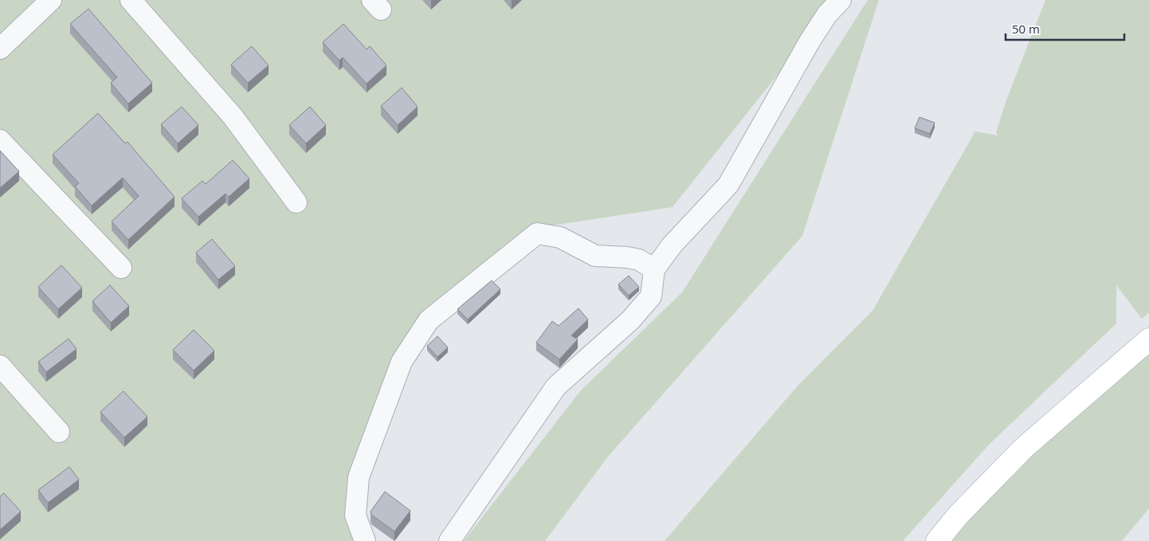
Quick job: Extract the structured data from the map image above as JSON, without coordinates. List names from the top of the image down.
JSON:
{
  "scale_bar": "50 m"
}
